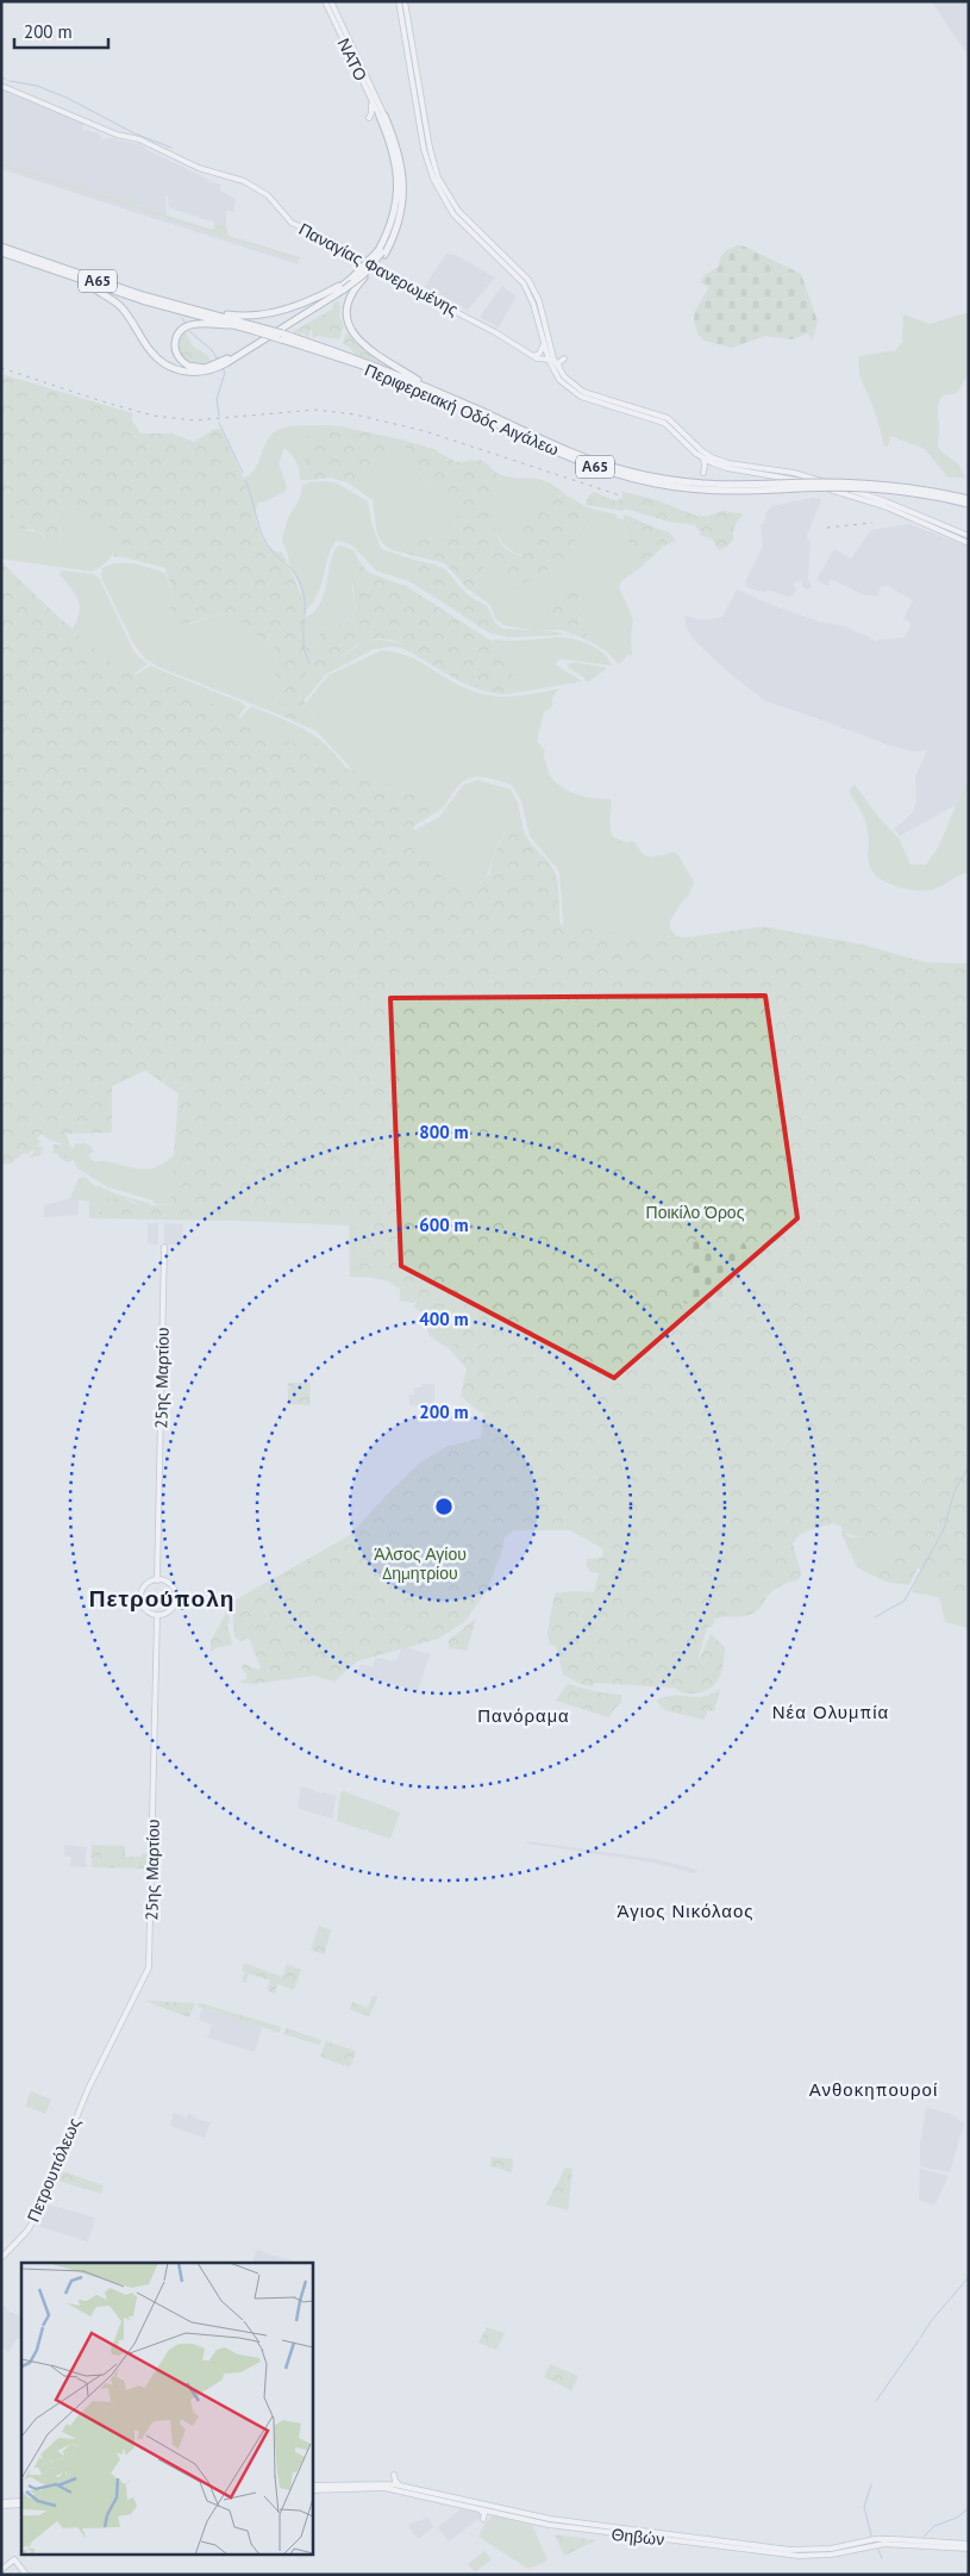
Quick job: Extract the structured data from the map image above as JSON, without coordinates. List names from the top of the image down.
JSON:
{
  "streets": {
    "highway": ["Α65", "Περιφερειακή Οδός Αιγάλεω"],
    "main road": [
      "ΝΑΤΟ",
      "Παναγίας Φανερωμένης",
      "25ης Μαρτίου",
      "Πετρουπόλεως",
      "Θηβών"
    ]
  },
  "crossings": [
    ["25ης Μαρτίου", "Πετρουπόλεως"]
  ],
  "districts": [
    "Πετρούπολη",
    "Νέα Ολυμπία",
    "Πανόραμα",
    "Άγιος Νικόλαος",
    "Ανθοκηπουροί"
  ],
  "parks": ["Ποικίλο Όρος", "Άλσος Αγίου Δημητρίου"],
  "scale_bar": "200 m",
  "rings": [
    "800 m",
    "600 m",
    "400 m",
    "200 m"
  ]
}
